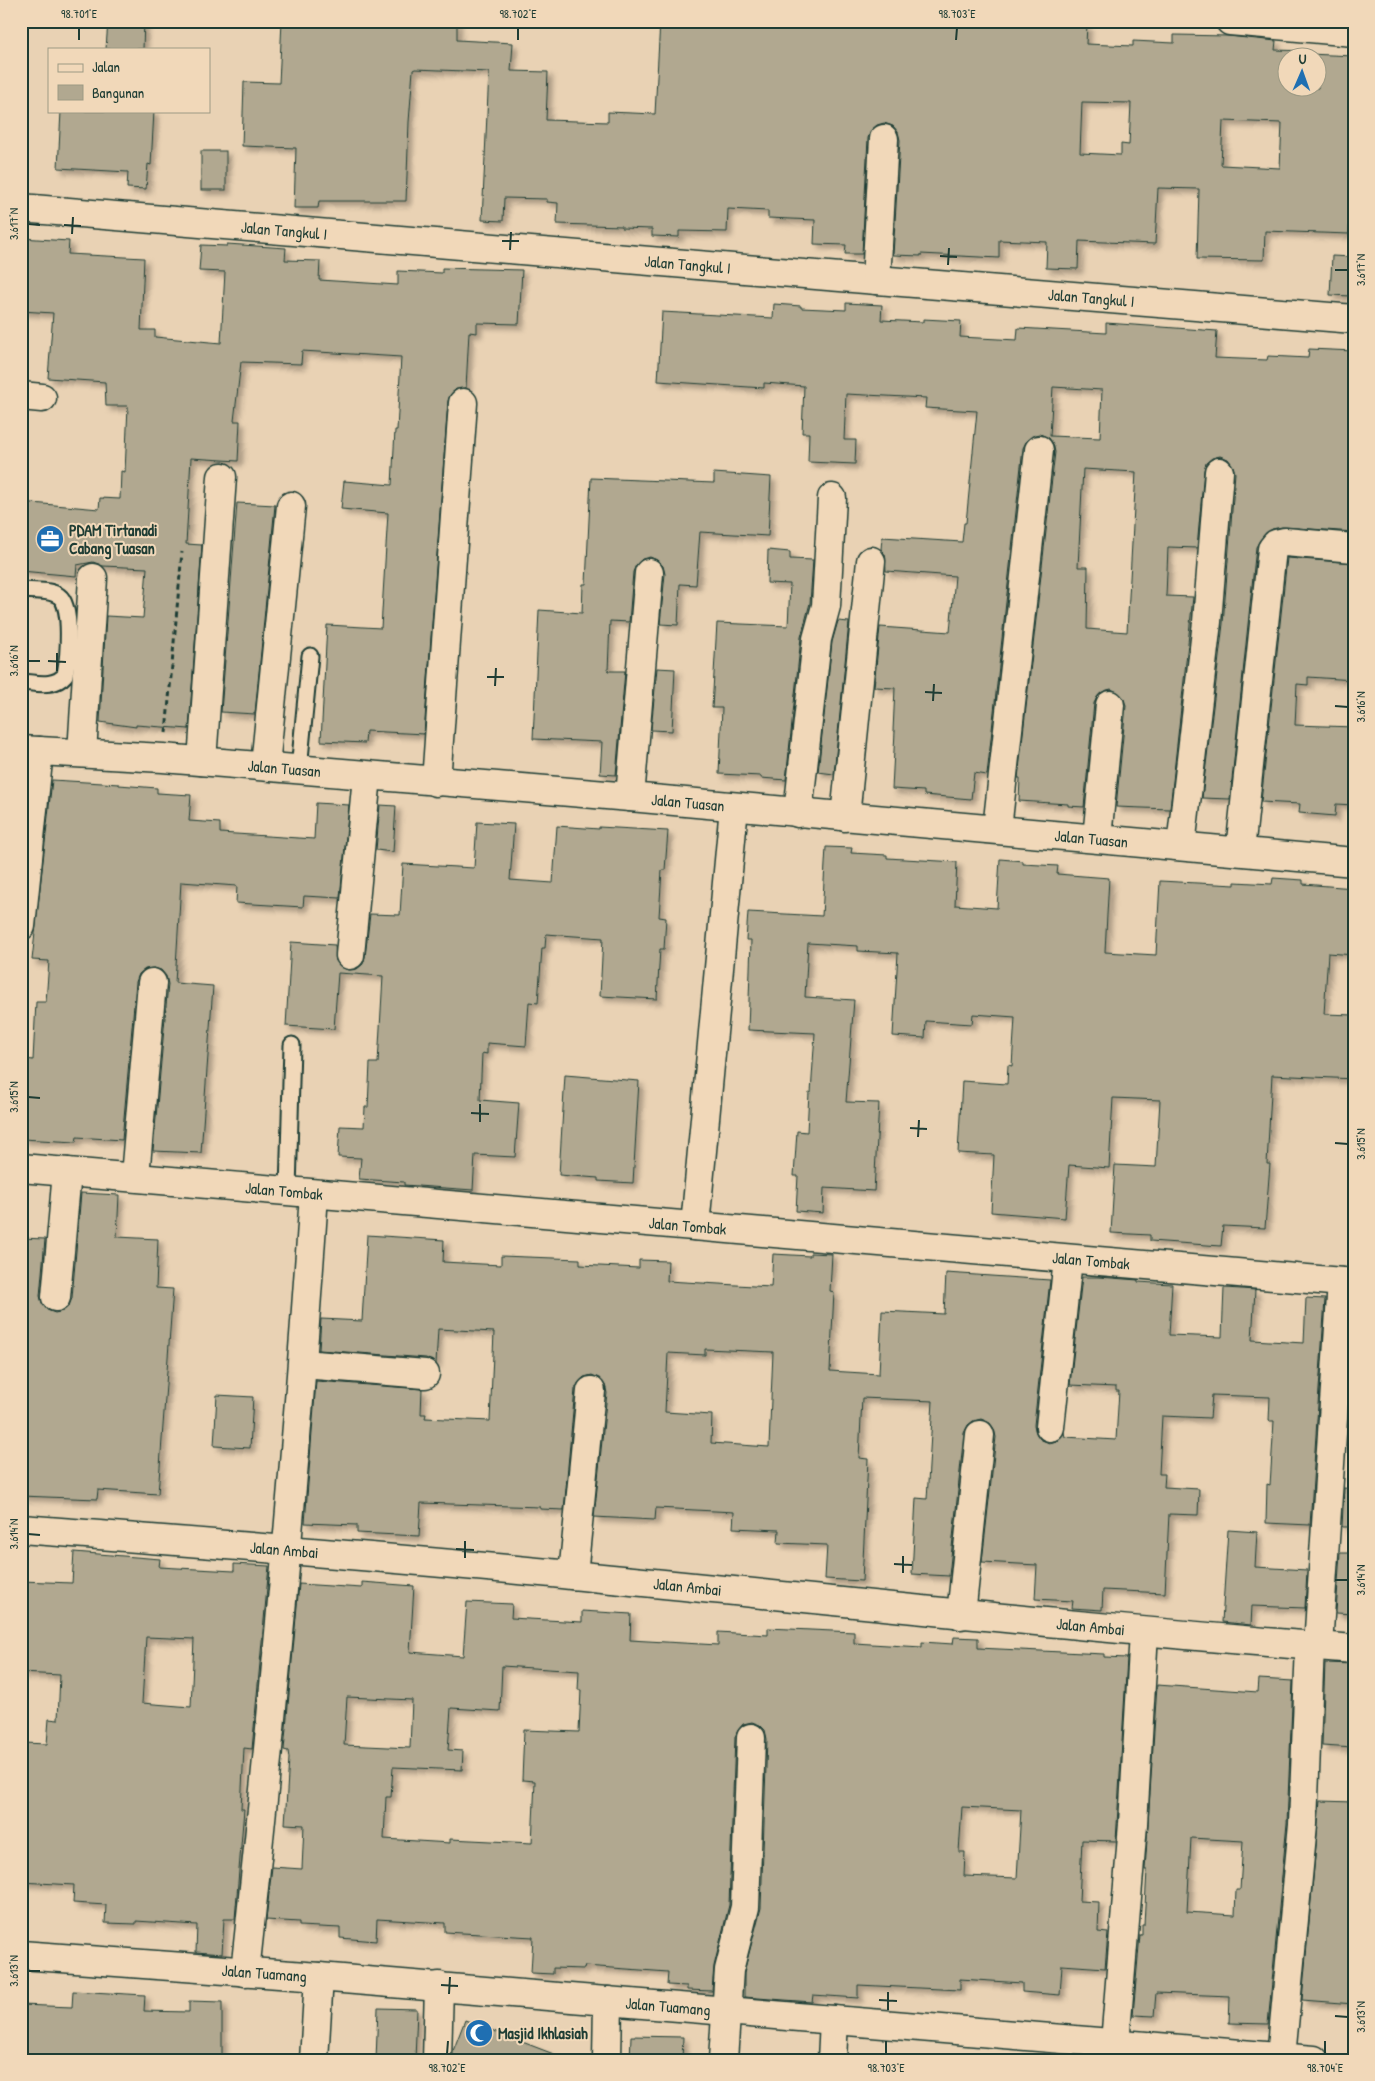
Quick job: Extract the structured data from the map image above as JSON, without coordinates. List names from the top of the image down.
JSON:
{
  "streets": {
    "street": [
      "Jalan Tangkul I",
      "Jalan Tuasan",
      "Jalan Tombak",
      "Jalan Ambai",
      "Jalan Tuamang"
    ]
  },
  "places": {
    "office": ["PDAM Tirtanadi Cabang Tuasan"],
    "mosque": ["Masjid Ikhlasiah"]
  },
  "legend": ["Jalan", "Bangunan"],
  "north": "top",
  "coordinates": [
    "98.701°E",
    "98.702°E",
    "98.703°E",
    "3.617°N",
    "3.616°N",
    "3.615°N",
    "3.614°N",
    "3.613°N",
    "98.704°E"
  ]
}
